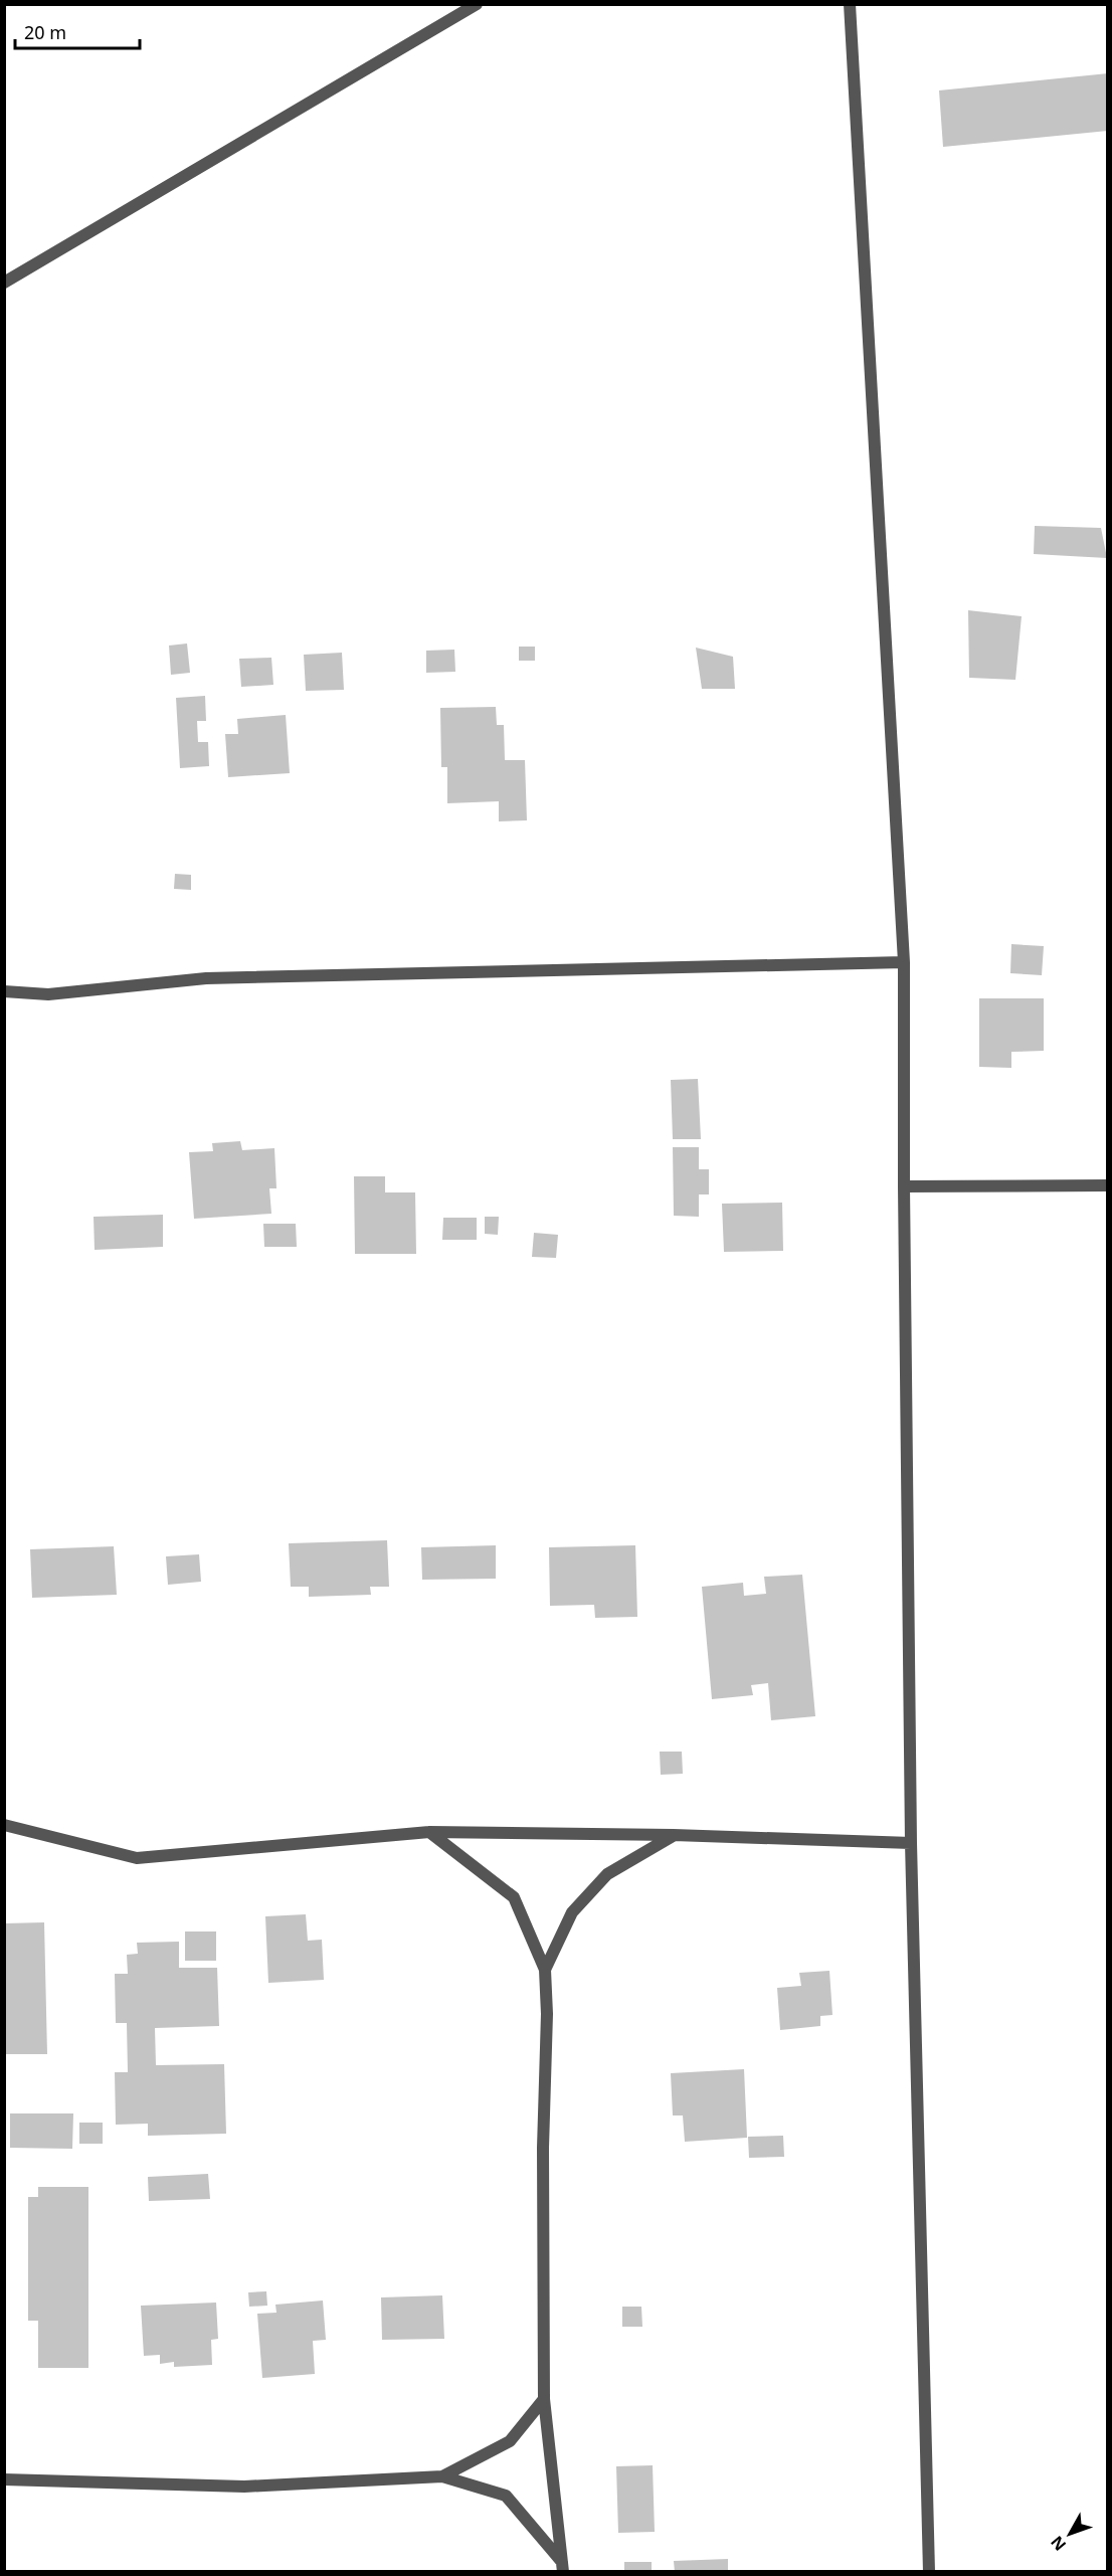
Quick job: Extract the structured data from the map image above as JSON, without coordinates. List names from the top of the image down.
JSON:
{
  "scale_bar": "20 m",
  "north": "bottom left"
}
